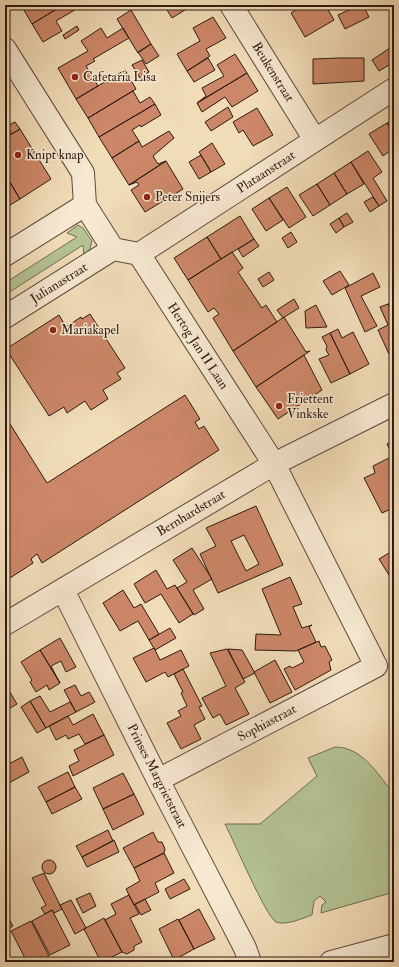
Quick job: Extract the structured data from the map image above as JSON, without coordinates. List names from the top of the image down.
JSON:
{
  "streets": {
    "street": [
      "Beukenstraat",
      "Plataanstraat",
      "Julianastraat",
      "Hertog Jan II Laan",
      "Bernhardstraat",
      "Sophiastraat",
      "Prinses Margrietstraat"
    ]
  },
  "crossings": [
    ["Beukenstraat", "Plataanstraat"],
    ["Plataanstraat", "Hertog Jan II Laan"],
    ["Hertog Jan II Laan", "Bernhardstraat"],
    ["Hertog Jan II Laan", "Sophiastraat"],
    ["Bernhardstraat", "Prinses Margrietstraat"],
    ["Sophiastraat", "Prinses Margrietstraat"]
  ],
  "places": [
    "Cafetaria Lisa",
    "Knipt knap",
    "Peter Snijers",
    "Mariakapel",
    "Friettent Vinkske"
  ]
}
